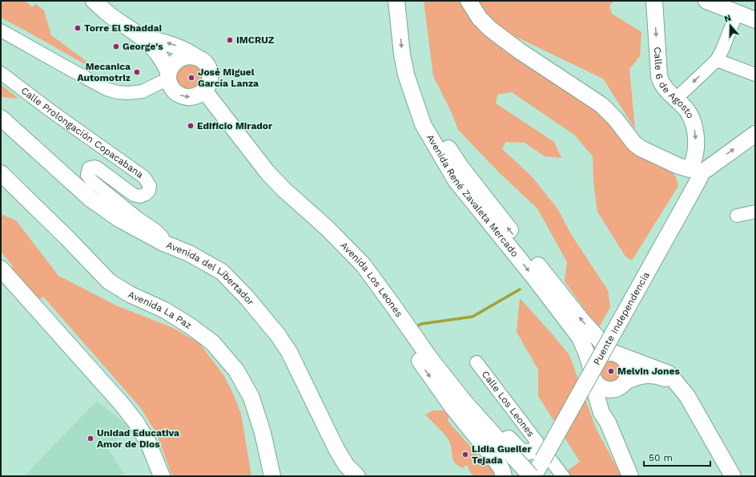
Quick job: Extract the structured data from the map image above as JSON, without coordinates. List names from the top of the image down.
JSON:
{
  "streets": {
    "main road": [
      "Calle 6 de Agosto",
      "Avenida René Zavaleta Mercado",
      "Avenida del Libertador",
      "Avenida Los Leones",
      "Avenida La Paz",
      "Puente Independencia"
    ],
    "street": ["Calle Prolongación Copacabana", "Calle Los Leones"]
  },
  "crossings": [
    ["Calle 6 de Agosto", "Puente Independencia"],
    ["Calle Prolongación Copacabana", "Avenida del Libertador"],
    ["Avenida Los Leones", "Puente Independencia"]
  ],
  "one_way": ["Calle 6 de Agosto"],
  "places": [
    "Torre El Shaddai",
    "IMCRUZ",
    "George's",
    "Mecanica Automotriz",
    "José Miguel García Lanza",
    "Edificio Mirador",
    "Melvin Jones",
    "Unidad Educativa Amor de Dios",
    "Lidia Gueiler Tejada"
  ],
  "scale_bar": "50 m",
  "north": "top"
}
